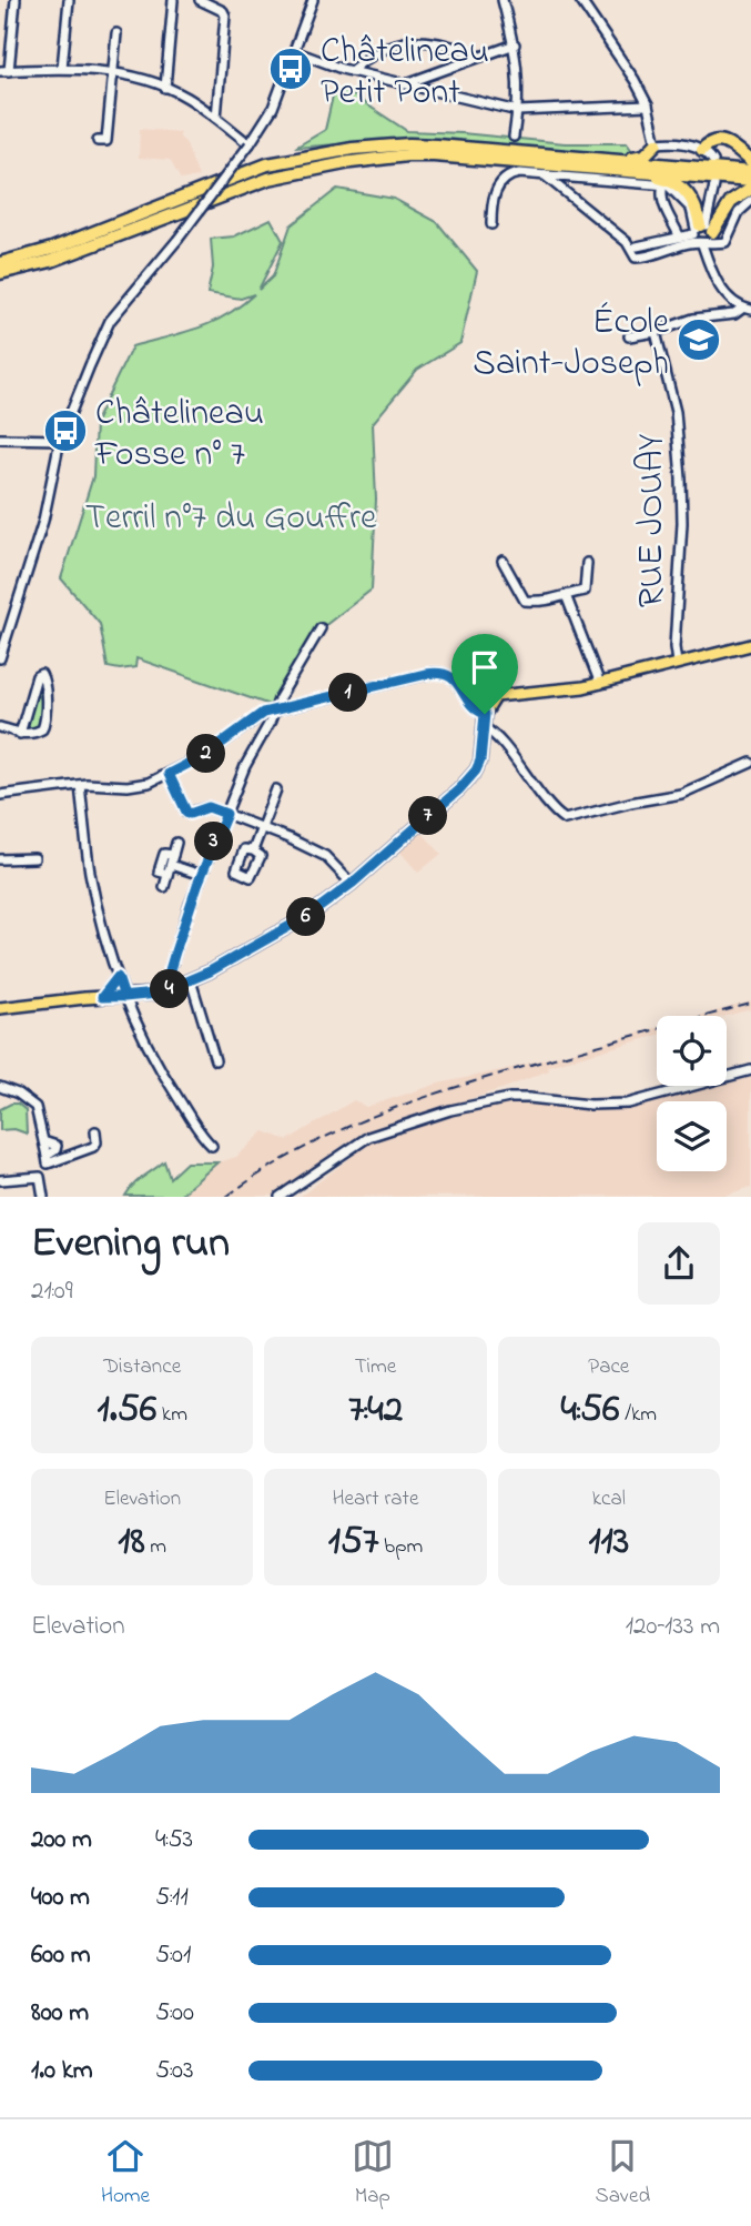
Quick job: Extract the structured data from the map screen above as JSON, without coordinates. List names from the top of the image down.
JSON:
{
  "streets": {
    "street": ["RUE JOUAY"]
  },
  "parks": ["Terril n°7 du Gouffre"],
  "places": {
    "bus stop": ["Châtelineau Petit Pont", "Châtelineau Fosse n° 7"],
    "school or university": ["École Saint-Joseph"]
  },
  "page": {
    "pins": [
      "1",
      "2",
      "7",
      "3",
      "6",
      "4"
    ],
    "heading": ["Evening run", "21:09"],
    "stats": [
      ["Distance", "1.56 km"],
      ["Time", "7:42"],
      ["Pace", "4:56 /km"],
      ["Elevation", "18 m"],
      ["Heart rate", "157 bpm"],
      ["kcal", "113"]
    ],
    "chart": ["Elevation", "120–133 m"],
    "list": [
      {
        "name": "200 m",
        "note": "4:53"
      },
      {
        "name": "400 m",
        "note": "5:11"
      },
      {
        "name": "600 m",
        "note": "5:01"
      },
      {
        "name": "800 m",
        "note": "5:00"
      },
      {
        "name": "1.0 km",
        "note": "5:03"
      }
    ],
    "tabs": ["Home", "Map", "Saved"]
  }
}
